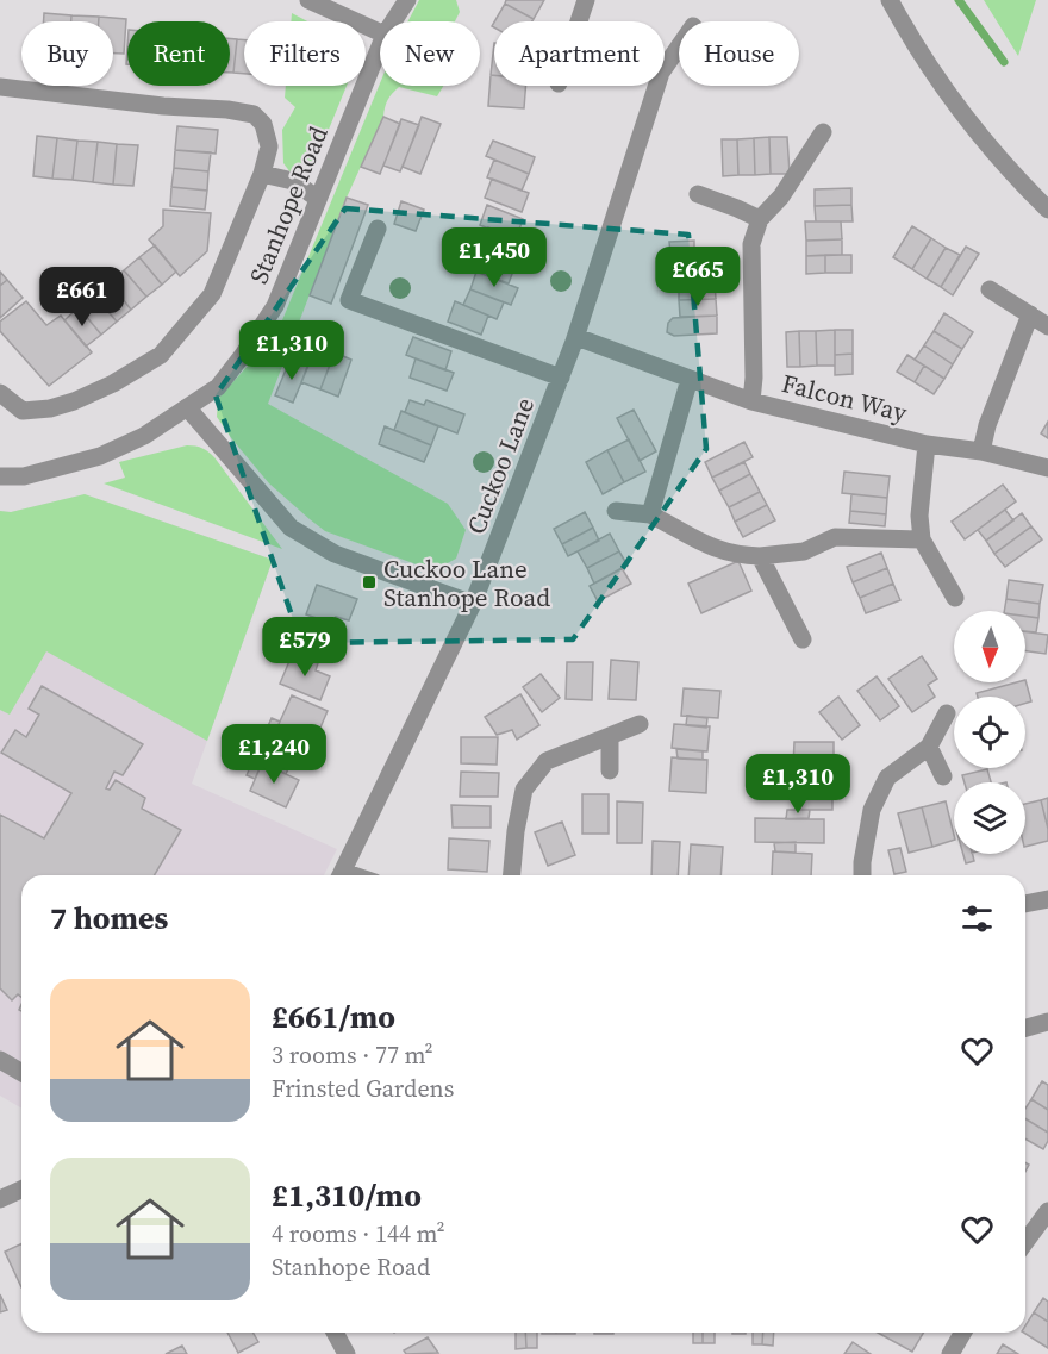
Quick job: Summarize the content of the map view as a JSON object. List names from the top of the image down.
{
  "streets": {
    "street": ["Stanhope Road", "Falcon Way", "Cuckoo Lane"]
  },
  "crossings": [
    ["Falcon Way", "Cuckoo Lane"]
  ],
  "places": {
    "transit": ["Cuckoo Lane Stanhope Road"]
  },
  "north": "bottom",
  "page": {
    "chip": [
      "Buy",
      "Rent",
      "Filters",
      "New",
      "Apartment",
      "House"
    ],
    "price": [
      "£1,450",
      "£665",
      "£661",
      "£1,310",
      "£579",
      "£1,240",
      "£1,310"
    ],
    "heading": "7 homes",
    "list": [
      {
        "name": "£661/mo",
        "note": "3 rooms · 77 m² · Frinsted Gardens"
      },
      {
        "name": "£1,310/mo",
        "note": "4 rooms · 144 m² · Stanhope Road"
      }
    ]
  }
}
